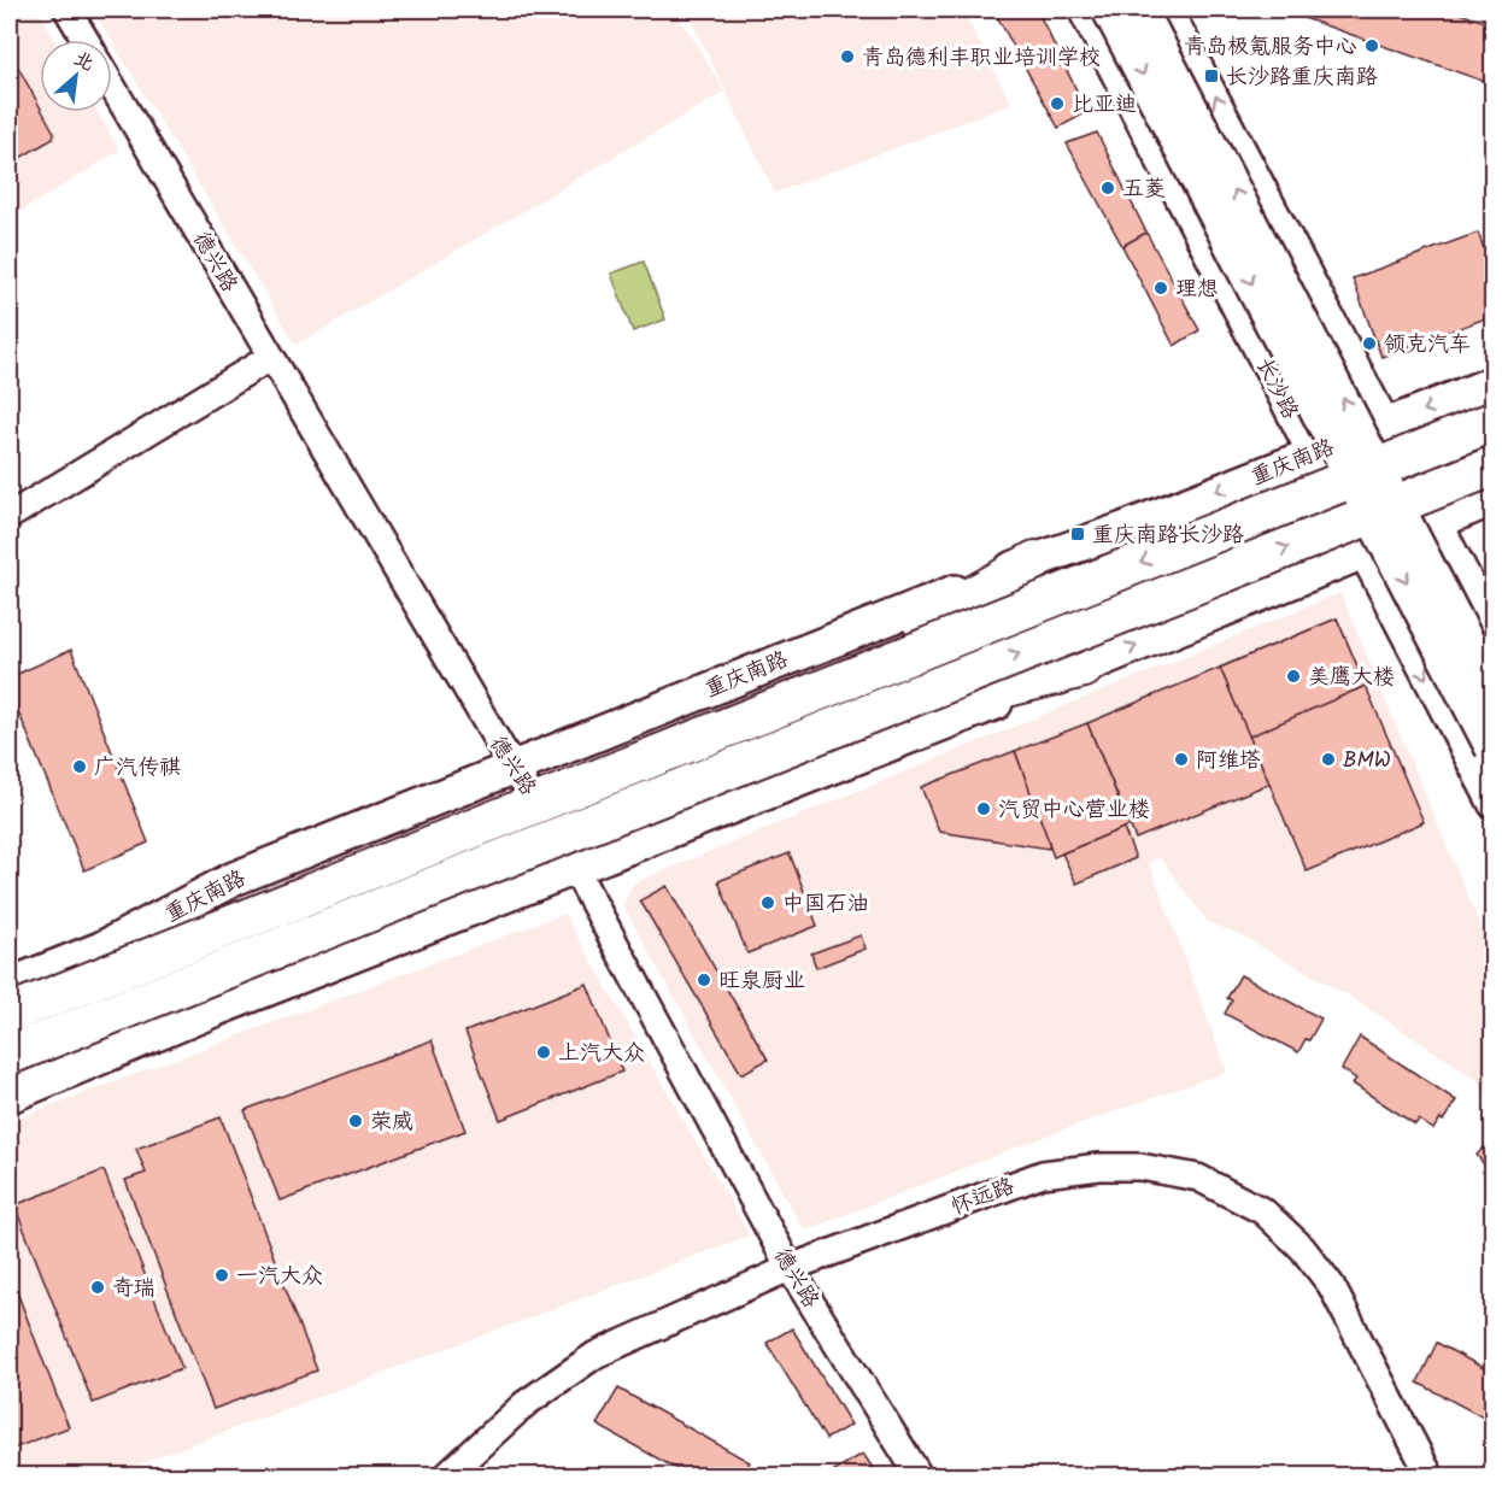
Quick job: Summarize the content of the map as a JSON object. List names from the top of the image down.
{
  "streets": {
    "main road": ["长沙路", "重庆南路"],
    "street": ["德兴路", "怀远路"]
  },
  "crossings": [
    ["德兴路", "重庆南路"],
    ["德兴路", "怀远路"],
    ["长沙路", "重庆南路"]
  ],
  "places": {
    "other": [
      "青岛极氪服务中心",
      "青岛德利丰职业培训学校",
      "比亚迪",
      "五菱",
      "理想",
      "领克汽车",
      "美鹰大楼",
      "阿维塔",
      "BMW",
      "广汽传祺",
      "汽贸中心营业楼",
      "中国石油",
      "旺泉厨业",
      "上汽大众",
      "荣威",
      "一汽大众",
      "奇瑞"
    ],
    "transit": ["长沙路重庆南路", "重庆南路长沙路"]
  },
  "north": "top right"
}
